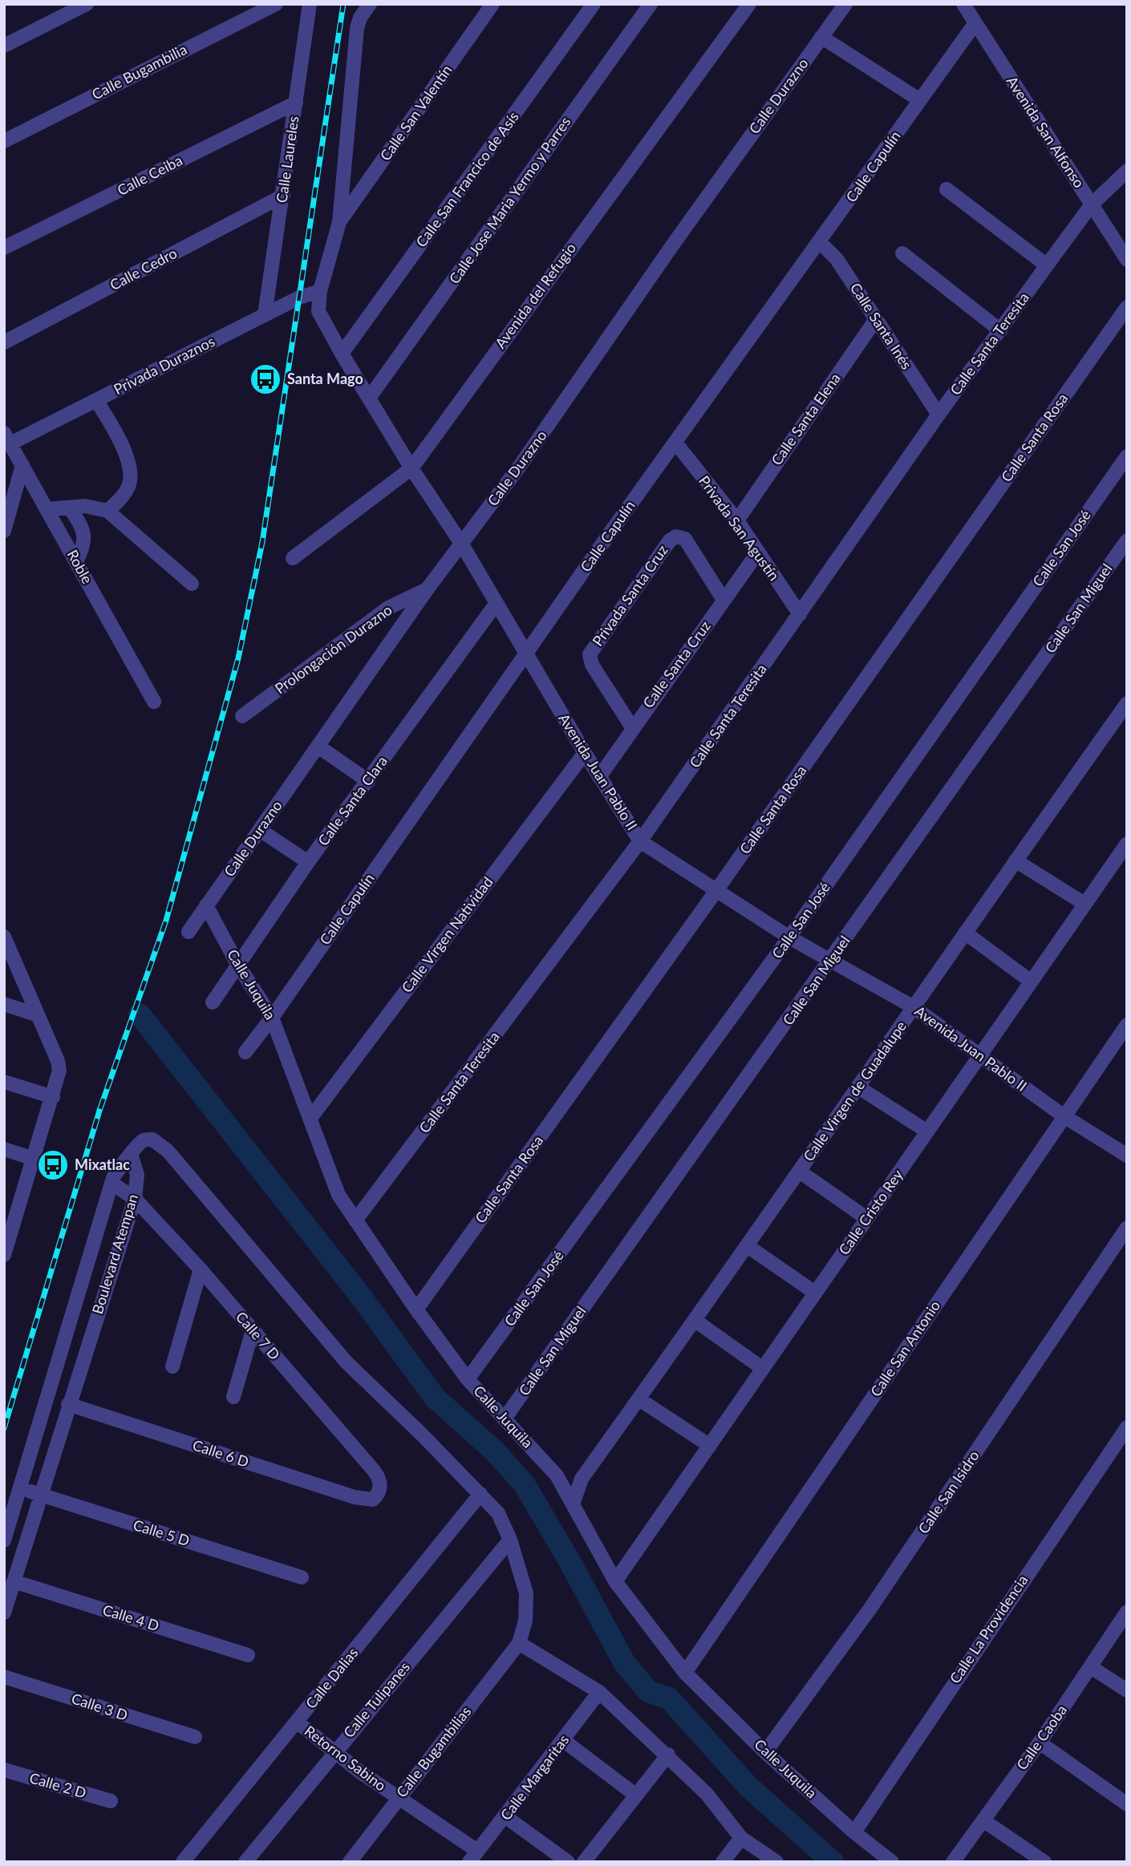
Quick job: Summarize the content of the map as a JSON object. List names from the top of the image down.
{
  "streets": {
    "street": [
      "Calle Bugambilia",
      "Calle Durazno",
      "Calle San Valentín",
      "Avenida San Alfonso",
      "Calle Laureles",
      "Calle Capulín",
      "Calle Ceiba",
      "Calle San Francico de Asís",
      "Calle Jose Maria Yermo y Parres",
      "Calle Cedro",
      "Avenida del Refugio",
      "Calle Santa Inés",
      "Calle Santa Teresita",
      "Privada Duraznos",
      "Calle Santa Elena",
      "Calle Santa Rosa",
      "Privada San Agustín",
      "Calle San José",
      "Roble",
      "Privada Santa Cruz",
      "Calle San Miguel",
      "Prolongación Durazno",
      "Calle Santa Cruz",
      "Avenida Juan Pablo II",
      "Calle Santa Clara",
      "Calle Virgen Natividad",
      "Calle Juquila",
      "Calle Virgen de Guadalupe",
      "Calle Cristo Rey",
      "Boulevard Atempan",
      "Calle 7 D",
      "Calle San Antonio",
      "Calle 6 D",
      "Calle San Isidro",
      "Calle 5 D",
      "Calle 4 D",
      "Calle La Providencia",
      "Calle Dalias",
      "Calle Tulipanes",
      "Calle 3 D",
      "Calle Caoba",
      "Calle Bugambilias",
      "Retorno Sabino",
      "Calle Margaritas",
      "Calle 2 D"
    ]
  },
  "crossings": [
    ["Calle Durazno", "Prolongación Durazno"],
    ["Calle Durazno", "Avenida Juan Pablo II"],
    ["Calle Durazno", "Calle Juquila"],
    ["Avenida San Alfonso", "Calle Capulín"],
    ["Avenida San Alfonso", "Calle Santa Teresita"],
    ["Calle Laureles", "Calle Ceiba"],
    ["Calle Laureles", "Calle Cedro"],
    ["Calle Laureles", "Privada Duraznos"],
    ["Calle Capulín", "Calle Santa Inés"],
    ["Calle Capulín", "Privada San Agustín"],
    ["Calle Capulín", "Avenida Juan Pablo II"],
    ["Calle Capulín", "Calle Juquila"],
    ["Calle San Francico de Asís", "Avenida Juan Pablo II"],
    ["Calle Jose Maria Yermo y Parres", "Avenida Juan Pablo II"],
    ["Avenida del Refugio", "Avenida Juan Pablo II"],
    ["Calle Santa Inés", "Calle Santa Teresita"],
    ["Calle Santa Inés", "Calle Santa Elena"],
    ["Calle Santa Teresita", "Privada San Agustín"],
    ["Calle Santa Teresita", "Avenida Juan Pablo II"],
    ["Calle Santa Teresita", "Calle Juquila"],
    ["Privada Duraznos", "Roble"],
    ["Privada Duraznos", "Avenida Juan Pablo II"],
    ["Calle Santa Elena", "Privada San Agustín"],
    ["Calle Santa Rosa", "Avenida Juan Pablo II"],
    ["Calle Santa Rosa", "Calle Juquila"],
    ["Privada San Agustín", "Calle Santa Cruz"],
    ["Calle San José", "Avenida Juan Pablo II"],
    ["Calle San José", "Calle Juquila"],
    ["Privada Santa Cruz", "Calle Santa Cruz"],
    ["Calle San Miguel", "Avenida Juan Pablo II"],
    ["Calle San Miguel", "Calle Juquila"],
    ["Calle Santa Cruz", "Avenida Juan Pablo II"],
    ["Avenida Juan Pablo II", "Calle Santa Clara"],
    ["Avenida Juan Pablo II", "Calle Virgen Natividad"],
    ["Avenida Juan Pablo II", "Calle Virgen de Guadalupe"],
    ["Avenida Juan Pablo II", "Calle Cristo Rey"],
    ["Avenida Juan Pablo II", "Calle San Antonio"],
    ["Calle Santa Clara", "Calle Juquila"],
    ["Calle Virgen Natividad", "Calle Juquila"],
    ["Calle Juquila", "Calle Virgen de Guadalupe"],
    ["Calle Juquila", "Calle Cristo Rey"],
    ["Calle Juquila", "Calle San Antonio"],
    ["Calle Juquila", "Calle San Isidro"],
    ["Calle Juquila", "Calle La Providencia"],
    ["Boulevard Atempan", "Calle 7 D"],
    ["Boulevard Atempan", "Calle 6 D"],
    ["Boulevard Atempan", "Calle 5 D"],
    ["Boulevard Atempan", "Calle 4 D"],
    ["Calle 7 D", "Calle 6 D"],
    ["Calle Dalias", "Retorno Sabino"],
    ["Calle Tulipanes", "Retorno Sabino"],
    ["Calle Bugambilias", "Retorno Sabino"],
    ["Retorno Sabino", "Calle Margaritas"]
  ],
  "places": {
    "bus stop": ["Santa Mago", "Mixatlac"]
  }
}
